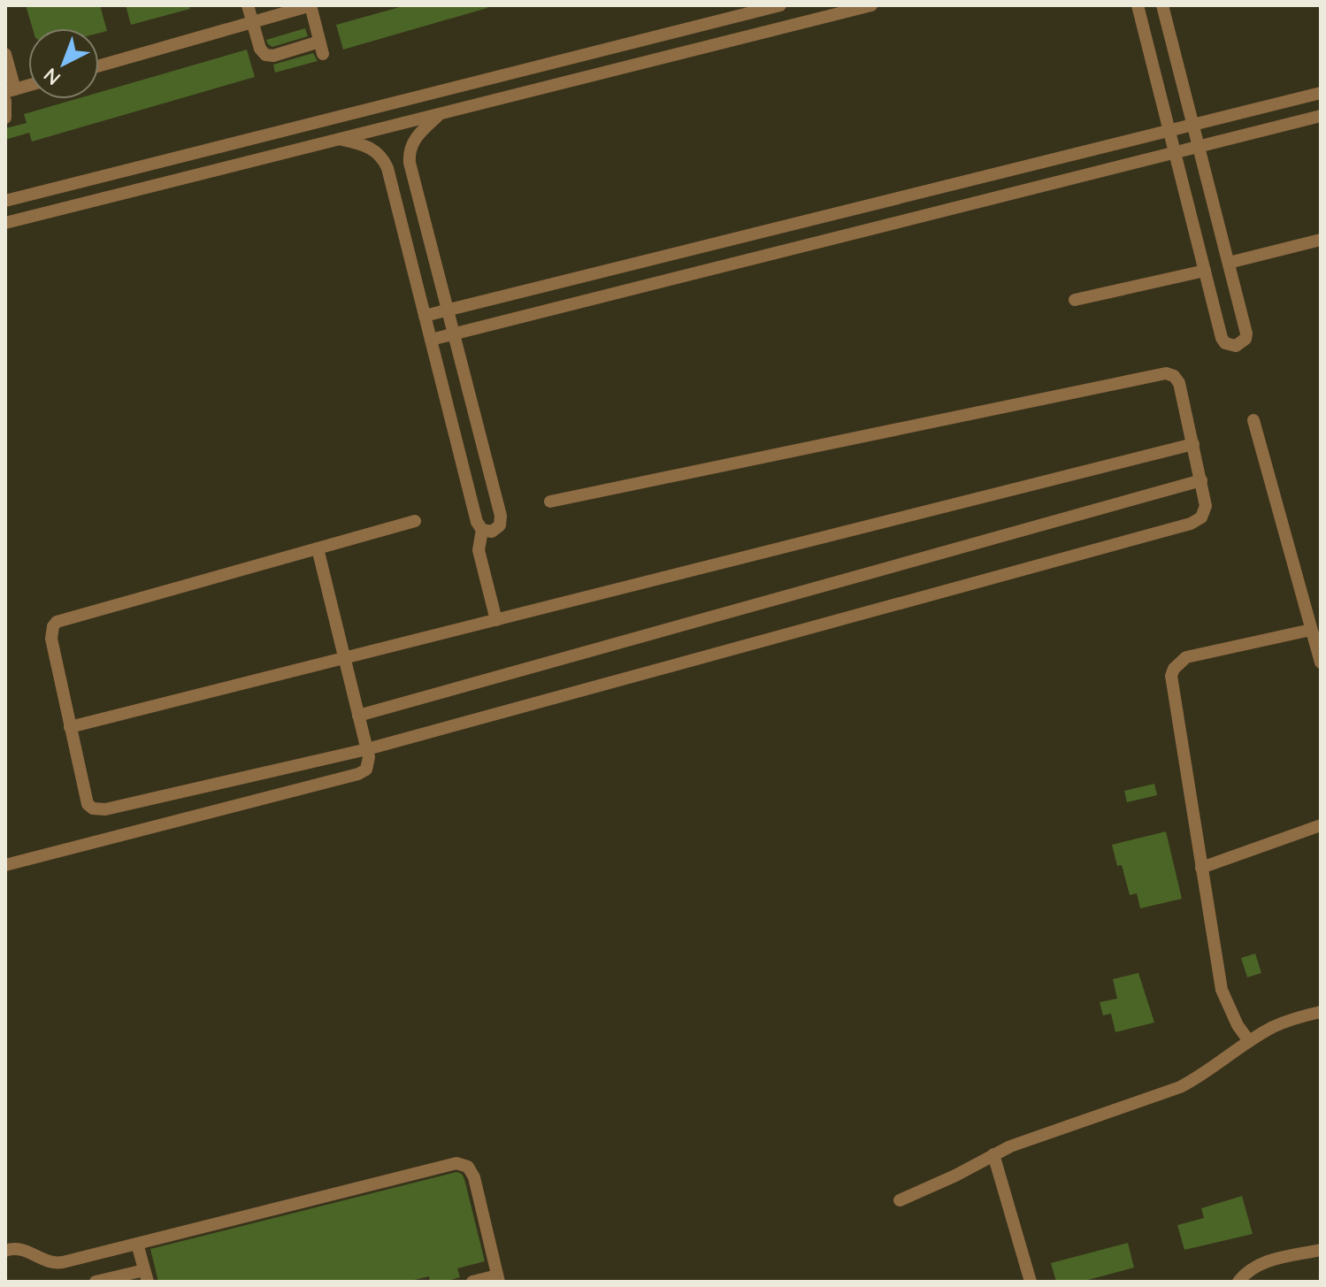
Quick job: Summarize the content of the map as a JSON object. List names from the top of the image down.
{
  "north": "bottom left"
}
